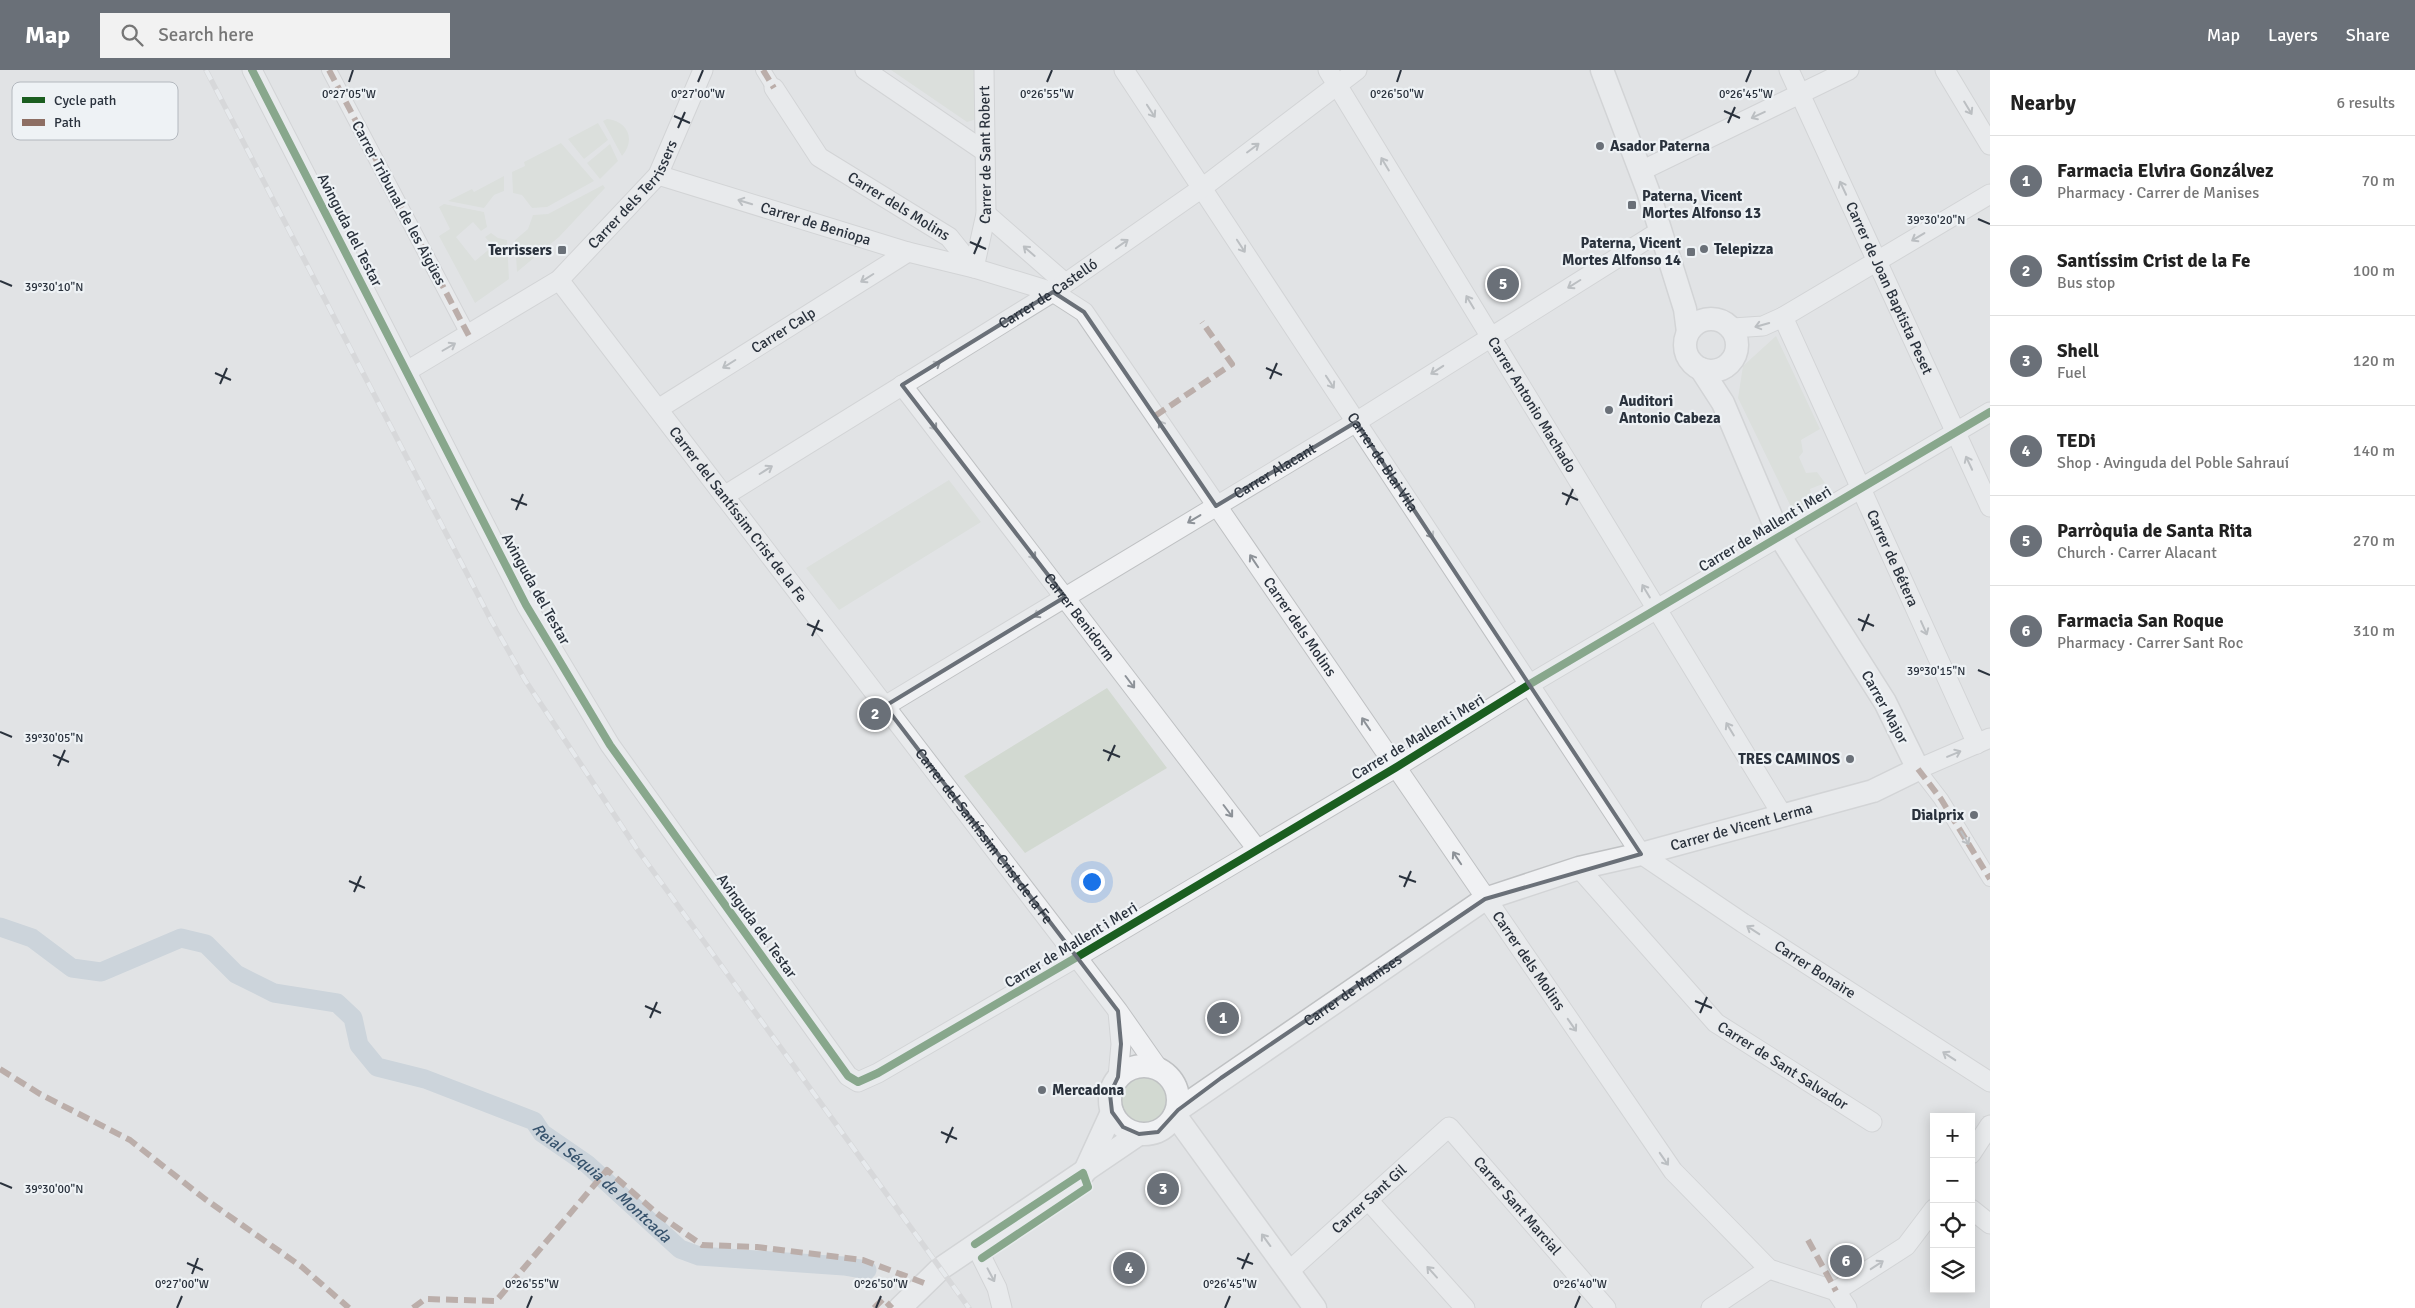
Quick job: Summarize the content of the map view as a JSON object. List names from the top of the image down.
{
  "streets": {
    "street": [
      "Carrer de Sant Robert",
      "Carrer dels Terrissers",
      "Carrer Tribunal de les Aigües",
      "Carrer dels Molins",
      "Carrer de Beniopa",
      "Avinguda del Testar",
      "Carrer de Joan Baptista Peset",
      "Carrer de Castelló",
      "Carrer Calp",
      "Carrer Antonio Machado",
      "Carrer de Blai Vila",
      "Carrer Alacant",
      "Carrer del Santíssim Crist de la Fe",
      "Carrer de Mallent i Meri",
      "Carrer de Bétera",
      "Carrer Benidorm",
      "Carrer Major",
      "Carrer de Vicent Lerma",
      "Carrer Bonaire",
      "Carrer de Manises",
      "Carrer de Sant Salvador",
      "Carrer Sant Gil",
      "Carrer Sant Marcial"
    ]
  },
  "crossings": [
    ["Carrer de Sant Robert", "Carrer dels Molins"],
    ["Carrer de Sant Robert", "Carrer de Beniopa"],
    ["Carrer dels Terrissers", "Carrer Tribunal de les Aigües"],
    ["Carrer dels Terrissers", "Carrer de Beniopa"],
    ["Carrer dels Terrissers", "Avinguda del Testar"],
    ["Carrer dels Terrissers", "Carrer del Santíssim Crist de la Fe"],
    ["Carrer dels Molins", "Carrer de Beniopa"],
    ["Carrer dels Molins", "Carrer de Castelló"],
    ["Carrer dels Molins", "Carrer Alacant"],
    ["Carrer dels Molins", "Carrer de Mallent i Meri"],
    ["Carrer dels Molins", "Carrer de Vicent Lerma"],
    ["Carrer dels Molins", "Carrer de Manises"],
    ["Carrer de Beniopa", "Carrer Calp"],
    ["Avinguda del Testar", "Carrer de Mallent i Meri"],
    ["Carrer de Joan Baptista Peset", "Carrer de Mallent i Meri"],
    ["Carrer de Castelló", "Carrer Antonio Machado"],
    ["Carrer de Castelló", "Carrer de Blai Vila"],
    ["Carrer de Castelló", "Carrer del Santíssim Crist de la Fe"],
    ["Carrer de Castelló", "Carrer Benidorm"],
    ["Carrer Calp", "Carrer del Santíssim Crist de la Fe"],
    ["Carrer Antonio Machado", "Carrer Alacant"],
    ["Carrer Antonio Machado", "Carrer de Mallent i Meri"],
    ["Carrer Antonio Machado", "Carrer de Vicent Lerma"],
    ["Carrer de Blai Vila", "Carrer Alacant"],
    ["Carrer de Blai Vila", "Carrer de Mallent i Meri"],
    ["Carrer de Blai Vila", "Carrer de Vicent Lerma"],
    ["Carrer de Blai Vila", "Carrer Bonaire"],
    ["Carrer Alacant", "Carrer del Santíssim Crist de la Fe"],
    ["Carrer Alacant", "Carrer Benidorm"],
    ["Carrer del Santíssim Crist de la Fe", "Carrer de Mallent i Meri"],
    ["Carrer del Santíssim Crist de la Fe", "Carrer de Manises"],
    ["Carrer de Mallent i Meri", "Carrer de Bétera"],
    ["Carrer de Mallent i Meri", "Carrer Benidorm"],
    ["Carrer de Mallent i Meri", "Carrer Major"],
    ["Carrer de Bétera", "Carrer de Vicent Lerma"],
    ["Carrer Major", "Carrer de Vicent Lerma"],
    ["Carrer de Vicent Lerma", "Carrer Bonaire"],
    ["Carrer de Vicent Lerma", "Carrer de Manises"],
    ["Carrer de Vicent Lerma", "Carrer de Sant Salvador"],
    ["Carrer Sant Gil", "Carrer Sant Marcial"]
  ],
  "one_way": [
    "Carrer de Castelló",
    "Carrer Calp",
    "Carrer Antonio Machado",
    "Carrer de Blai Vila",
    "Carrer Alacant",
    "Carrer de Bétera",
    "Carrer Benidorm",
    "Carrer Bonaire"
  ],
  "water": ["Reial Séquia de Montcada"],
  "places": {
    "other": [
      "Asador Paterna",
      "Telepizza",
      "Auditori Antonio Cabeza",
      "TRES CAMINOS",
      "Dialprix",
      "Mercadona"
    ],
    "transit": ["Paterna, Vicent Mortes Alfonso 13", "Terrissers", "Paterna, Vicent Mortes Alfonso 14"]
  },
  "legend": ["Cycle path", "Path"],
  "page": {
    "header": "Map",
    "search": "Search here",
    "nav": ["Map", "Layers", "Share"],
    "heading": ["Nearby", "6 results"],
    "list": [
      {
        "mark": "1",
        "name": "Farmacia Elvira Gonzálvez",
        "note": "Pharmacy · Carrer de Manises",
        "value": "70 m"
      },
      {
        "mark": "2",
        "name": "Santíssim Crist de la Fe",
        "note": "Bus stop",
        "value": "100 m"
      },
      {
        "mark": "3",
        "name": "Shell",
        "note": "Fuel",
        "value": "120 m"
      },
      {
        "mark": "4",
        "name": "TEDi",
        "note": "Shop · Avinguda del Poble Sahrauí",
        "value": "140 m"
      },
      {
        "mark": "5",
        "name": "Parròquia de Santa Rita",
        "note": "Church · Carrer Alacant",
        "value": "270 m"
      },
      {
        "mark": "6",
        "name": "Farmacia San Roque",
        "note": "Pharmacy · Carrer Sant Roc",
        "value": "310 m"
      }
    ],
    "pins": [
      "5",
      "2",
      "1",
      "3",
      "6",
      "4"
    ],
    "map_buttons": ["+", "−"]
  },
  "coordinates": [
    "0°27'05\"W",
    "0°27'00\"W",
    "0°26'55\"W",
    "0°26'50\"W",
    "0°26'45\"W",
    "39°30'20\"N",
    "39°30'10\"N",
    "39°30'15\"N",
    "39°30'05\"N",
    "39°30'00\"N",
    "0°26'40\"W"
  ]
}
